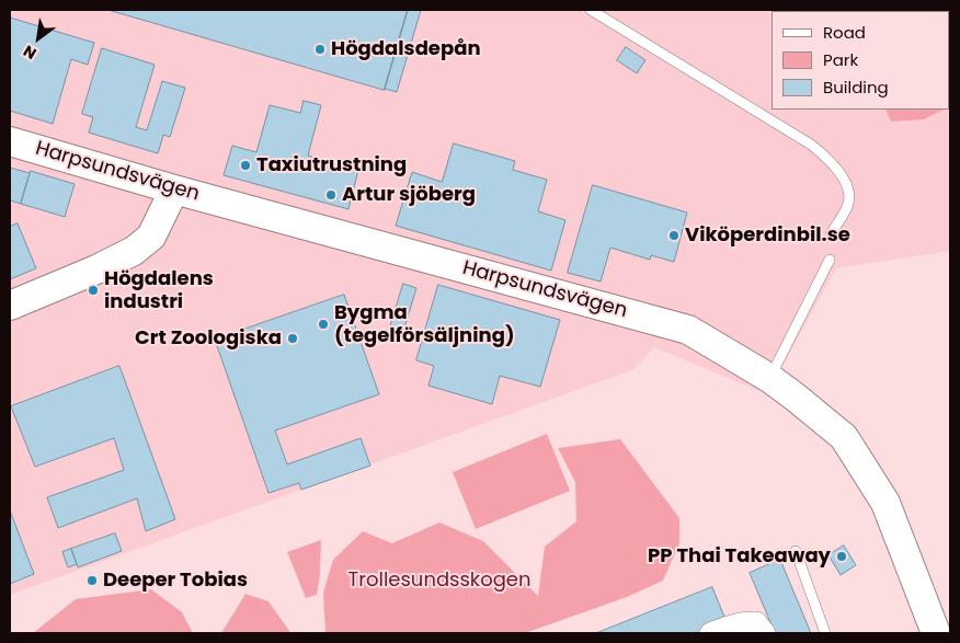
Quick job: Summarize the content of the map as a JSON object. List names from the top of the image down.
{
  "streets": {
    "street": ["Harpsundsvägen"]
  },
  "parks": ["Trollesundsskogen"],
  "places": [
    "Högdalsdepån",
    "Taxiutrustning",
    "Artur sjöberg",
    "Viköperdinbil.se",
    "Högdalens industri",
    "Bygma (tegelförsäljning)",
    "Crt Zoologiska",
    "PP Thai Takeaway",
    "Deeper Tobias"
  ],
  "legend": ["Road", "Park", "Building"],
  "north": "bottom left"
}
